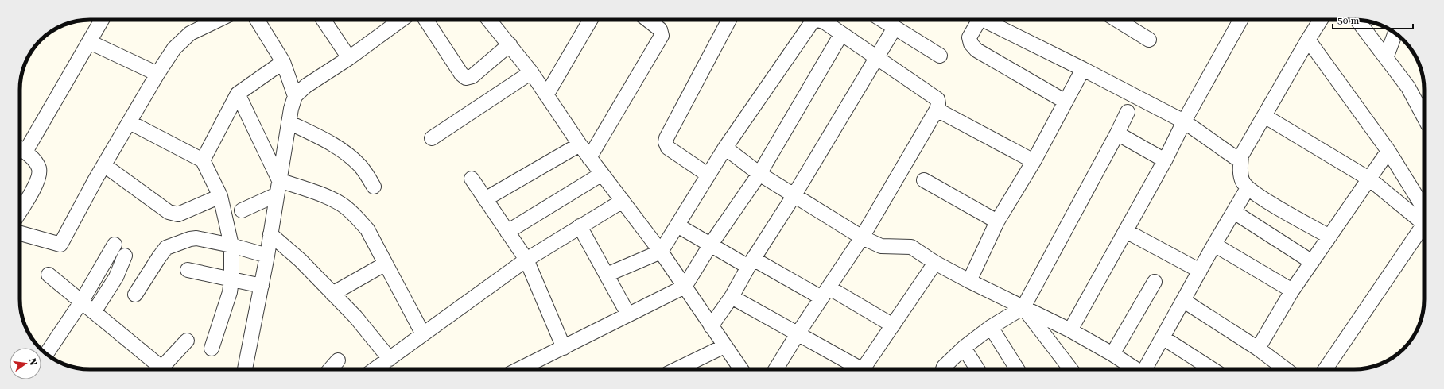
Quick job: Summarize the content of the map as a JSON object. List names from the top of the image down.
{
  "scale_bar": "50 m",
  "north": "right"
}
